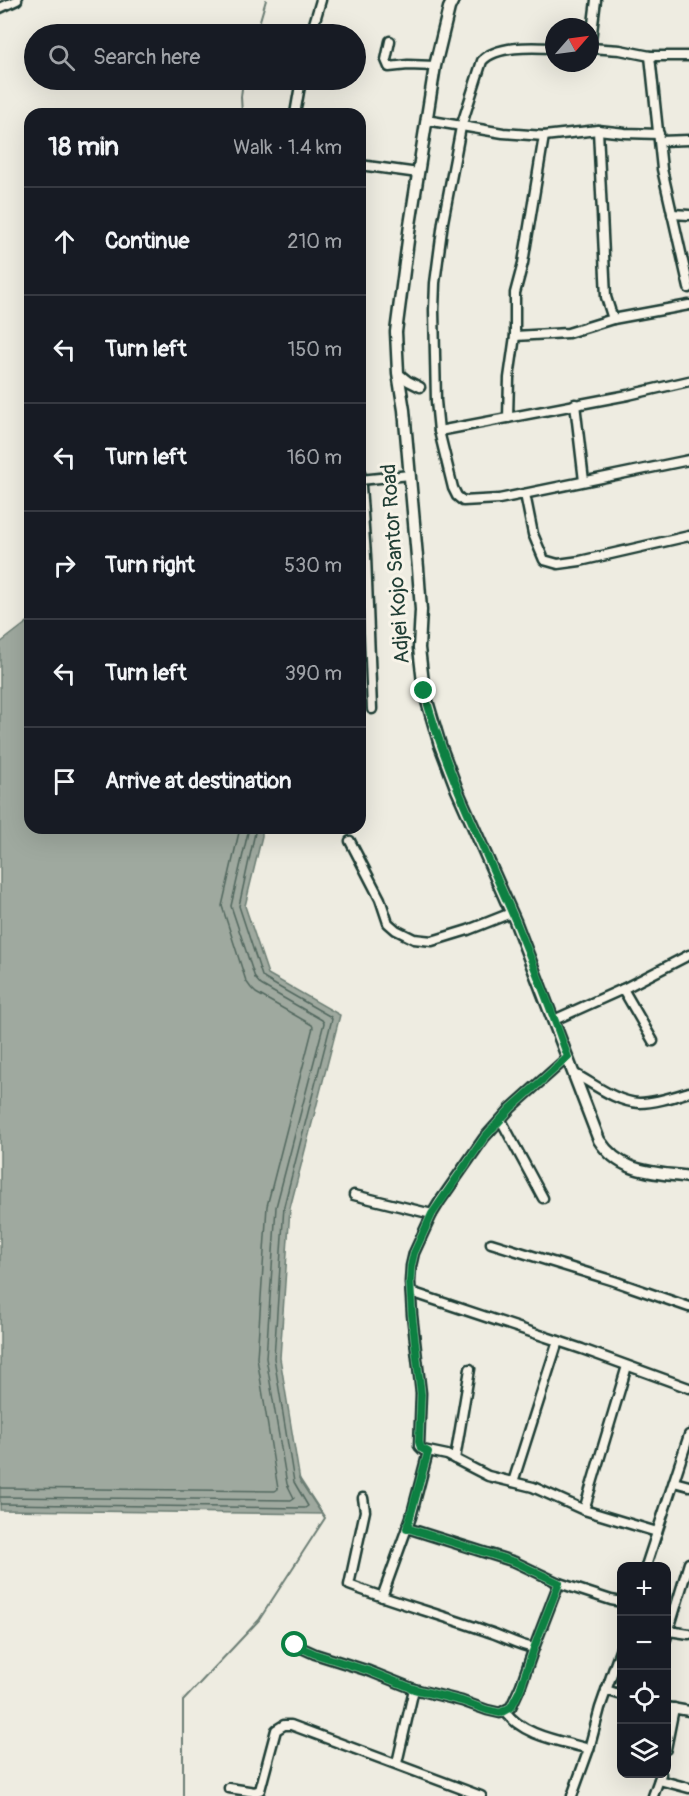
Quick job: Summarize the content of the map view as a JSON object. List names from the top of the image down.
{
  "streets": {
    "street": ["Adjei Kojo Santor Road"]
  },
  "north": "top right",
  "page": {
    "search": "Search here",
    "heading": ["18 min", "Walk · 1.4 km"],
    "list": [
      ["Continue", "210 m"],
      ["Turn left", "150 m"],
      ["Turn left", "160 m"],
      ["Turn right", "530 m"],
      ["Turn left", "390 m"],
      "Arrive at destination"
    ],
    "map_buttons": ["+", "−"]
  }
}
